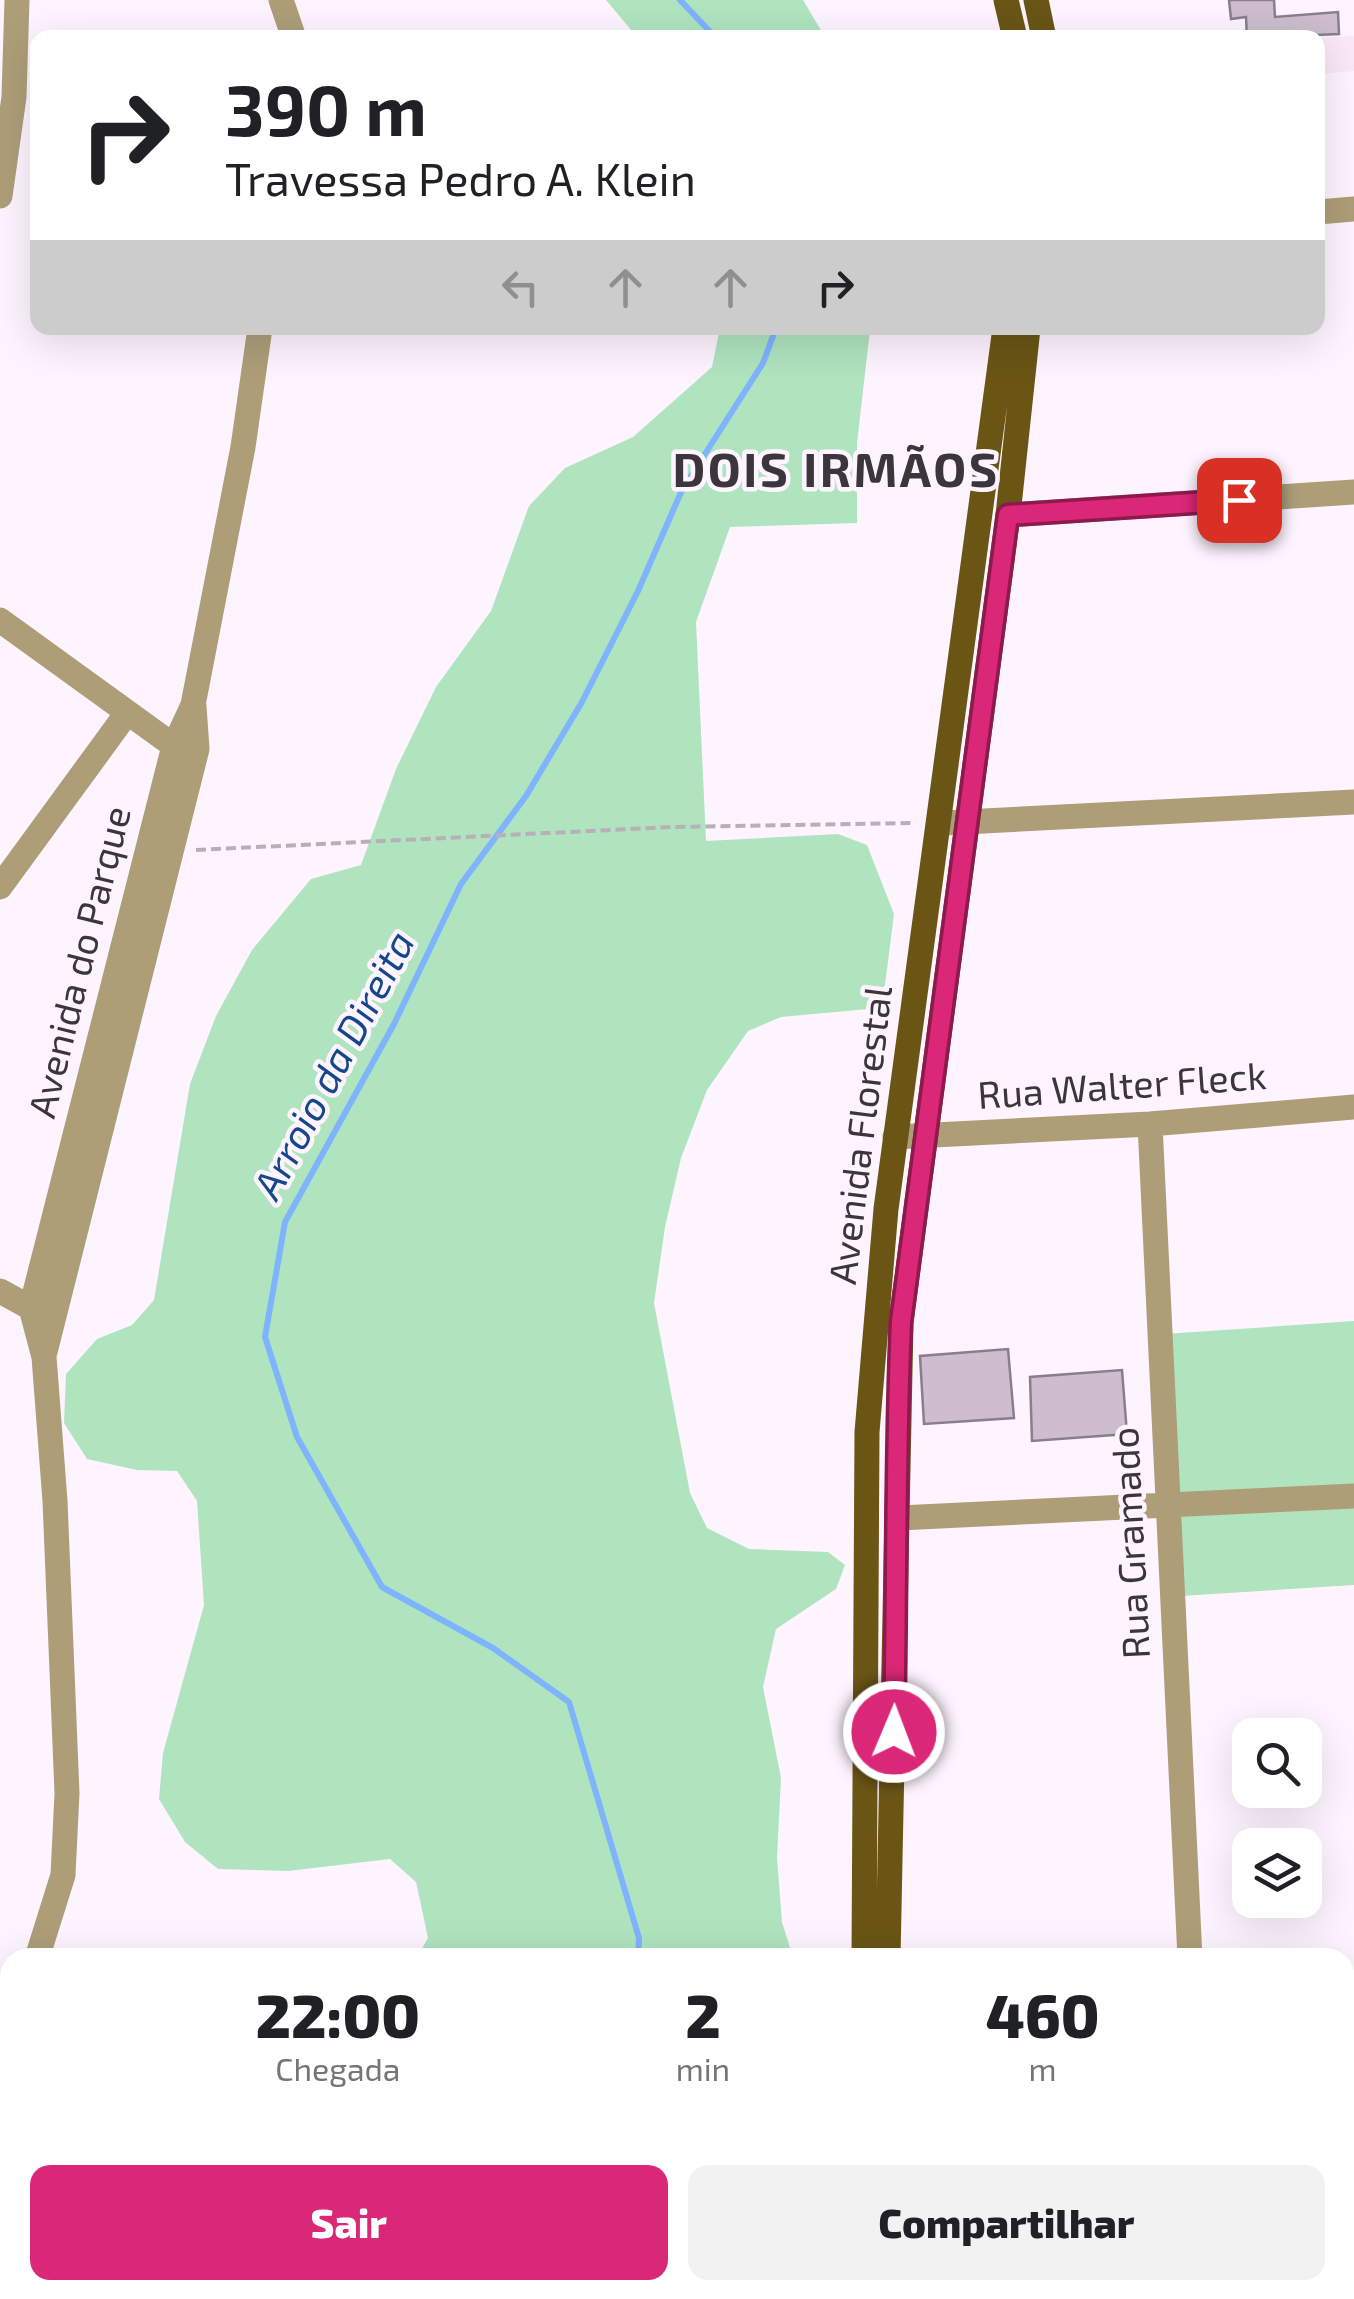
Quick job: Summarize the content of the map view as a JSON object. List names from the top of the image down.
{
  "streets": {
    "main road": ["Avenida Florestal"],
    "street": ["Avenida do Parque", "Rua Walter Fleck", "Rua Gramado"]
  },
  "crossings": [
    ["Rua Walter Fleck", "Avenida Florestal"],
    ["Rua Walter Fleck", "Rua Gramado"]
  ],
  "districts": ["DOIS IRMÃOS"],
  "water": ["Arroio da Direita"],
  "page": {
    "turn": ["390 m", "Travessa Pedro A. Klein"],
    "eta": [
      "22:00",
      "Chegada",
      "2",
      "min",
      "460",
      "m"
    ],
    "buttons": ["Sair", "Compartilhar"]
  }
}
